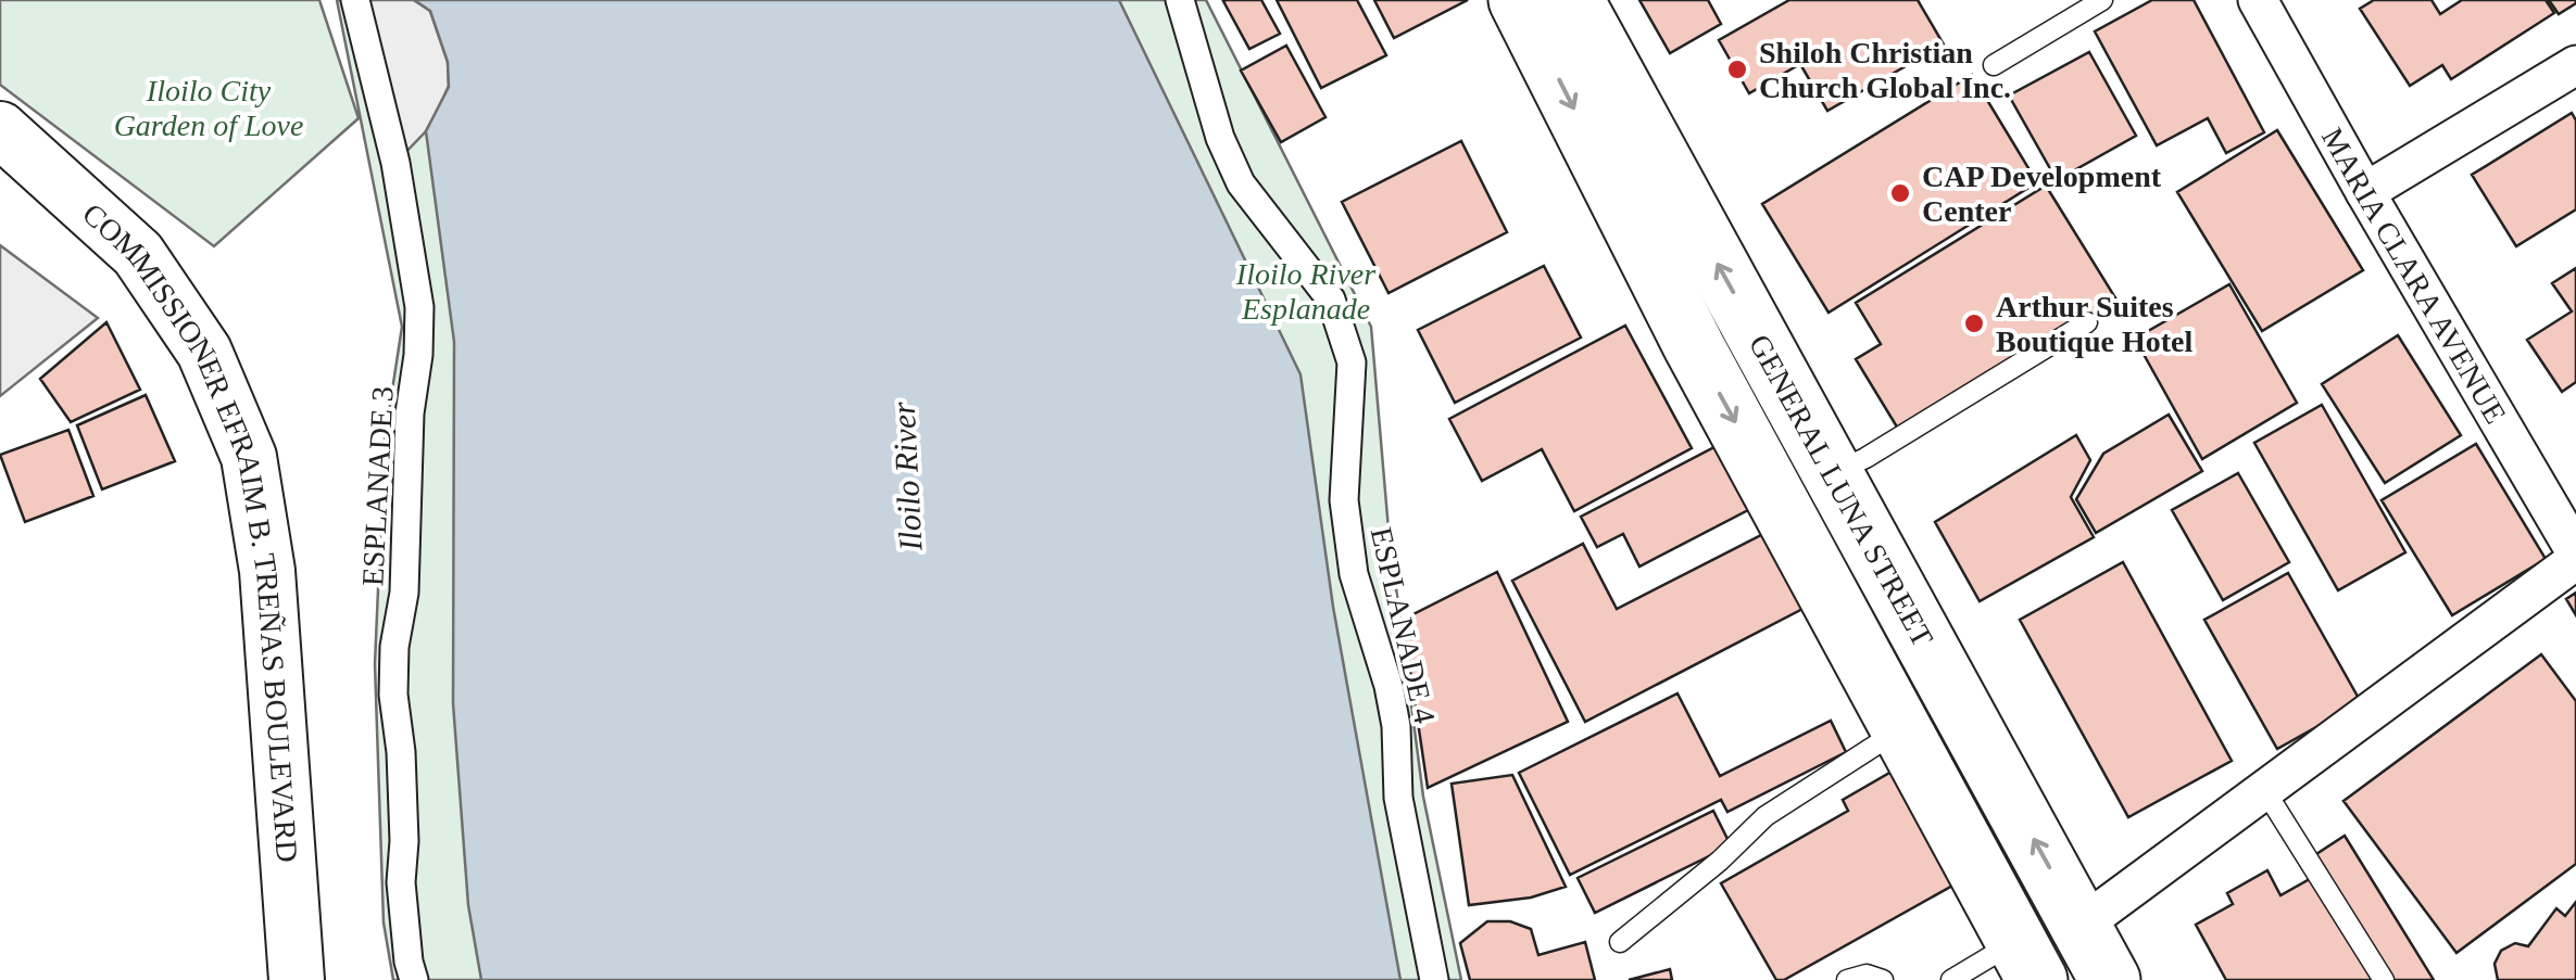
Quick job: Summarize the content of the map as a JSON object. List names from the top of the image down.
{
  "streets": {
    "highway": ["GENERAL LUNA STREET"],
    "main road": ["COMMISSIONER EFRAIM B. TREÑAS BOULEVARD"],
    "street": ["MARIA CLARA AVENUE", "ESPLANADE 3", "ESPLANADE 4"]
  },
  "water": ["Iloilo River"],
  "parks": ["Iloilo City Garden of Love", "Iloilo River Esplanade"],
  "places": ["Shiloh Christian Church Global Inc.", "CAP Development Center", "Arthur Suites Boutique Hotel"]
}
